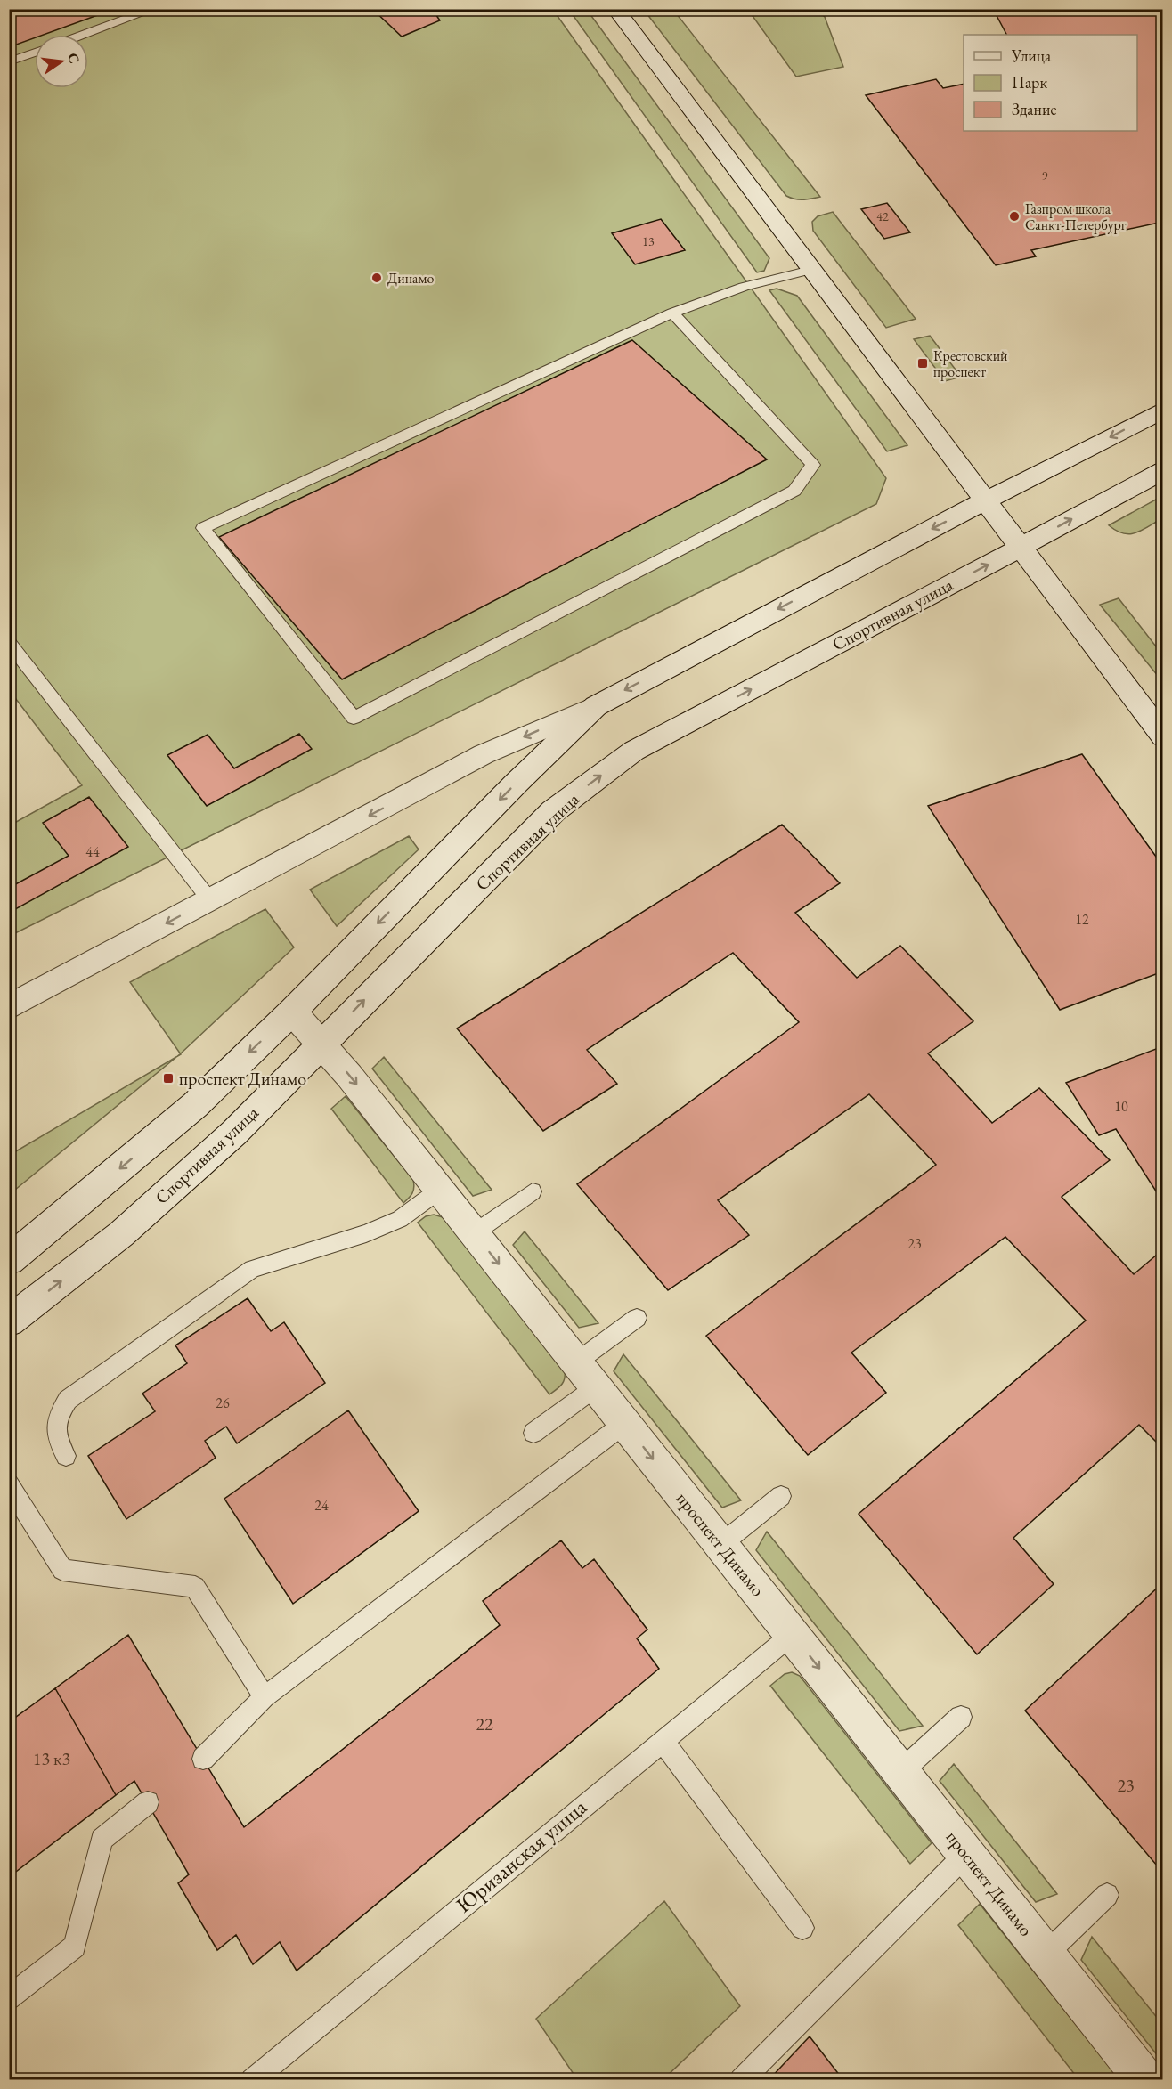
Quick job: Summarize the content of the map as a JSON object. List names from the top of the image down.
{
  "streets": {
    "street": ["Спортивная улица", "проспект Динамо"],
    "lane": ["Юризанская улица"]
  },
  "crossings": [
    ["Спортивная улица", "проспект Динамо"],
    ["проспект Динамо", "Юризанская улица"]
  ],
  "one_way": ["проспект Динамо"],
  "places": {
    "other": ["Газпром школа Санкт-Петербург", "Динамо"],
    "transit": ["Крестовский проспект", "проспект Динамо"]
  },
  "house_numbers": [
    "9",
    "42",
    "13",
    "44",
    "12",
    "10",
    "23",
    "26",
    "24",
    "22",
    "13 к3",
    "23"
  ],
  "legend": ["Улица", "Парк", "Здание"],
  "north": "right"
}
